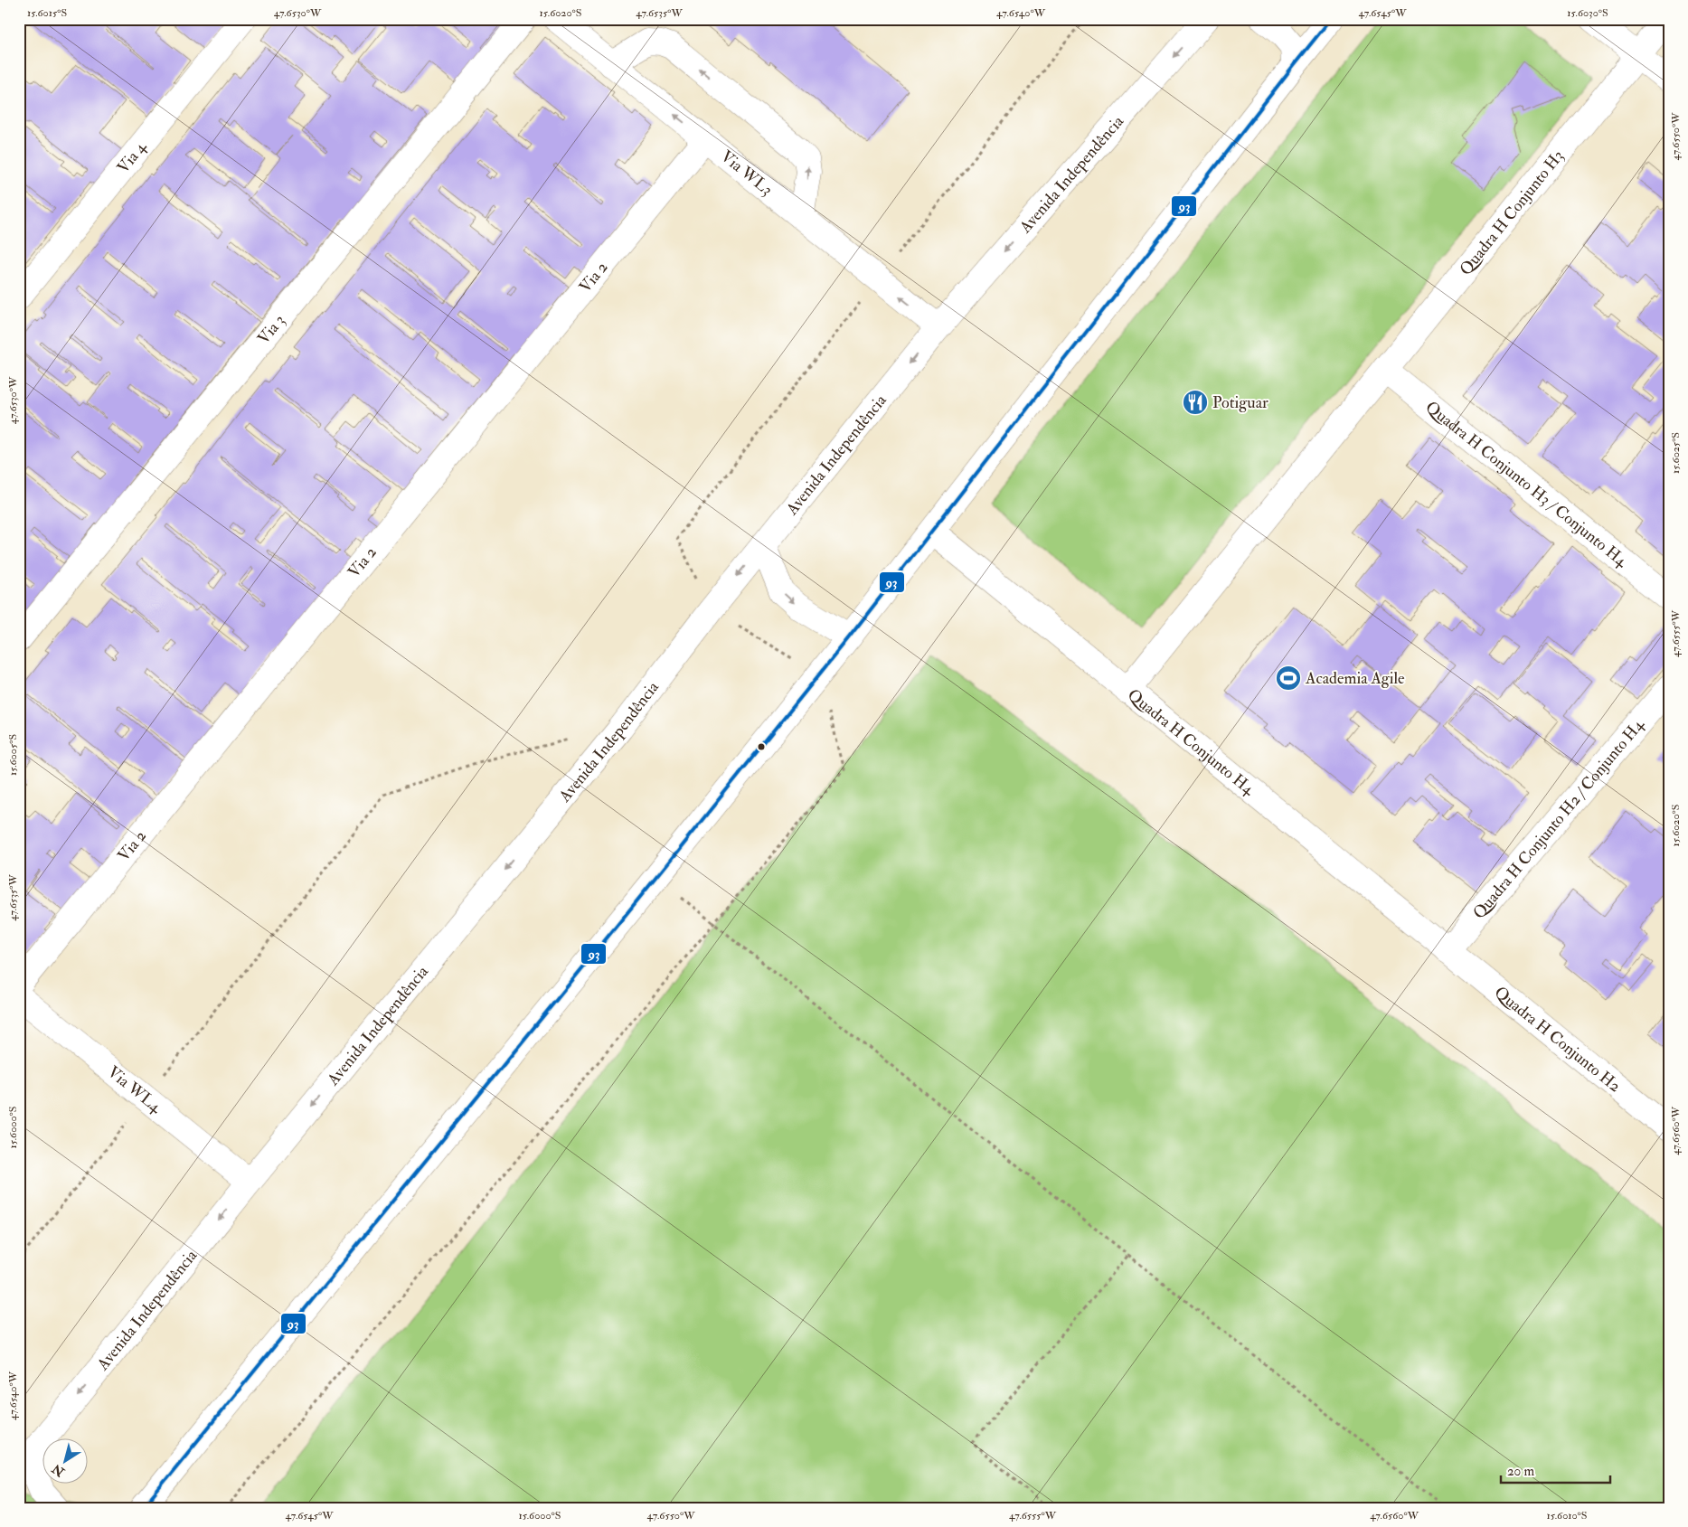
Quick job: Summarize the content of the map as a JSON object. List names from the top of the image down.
{
  "streets": {
    "street": [
      "Via 4",
      "Via WL3",
      "Avenida Independência",
      "Quadra H Conjunto H3",
      "Via 2",
      "Via 3",
      "Quadra H Conjunto H3 / Conjunto H4",
      "Quadra H Conjunto H4",
      "Quadra H Conjunto H2 / Conjunto H4",
      "Quadra H Conjunto H2",
      "Via WL4"
    ]
  },
  "crossings": [
    ["Via WL3", "Avenida Independência"],
    ["Via WL3", "Via 2"],
    ["Avenida Independência", "Via WL4"],
    ["Quadra H Conjunto H3", "Quadra H Conjunto H3 / Conjunto H4"],
    ["Quadra H Conjunto H3", "Quadra H Conjunto H4"],
    ["Quadra H Conjunto H3 / Conjunto H4", "Quadra H Conjunto H4"],
    ["Quadra H Conjunto H4", "Quadra H Conjunto H2 / Conjunto H4"],
    ["Quadra H Conjunto H4", "Quadra H Conjunto H2"],
    ["Quadra H Conjunto H2 / Conjunto H4", "Quadra H Conjunto H2"]
  ],
  "one_way": ["Via WL3"],
  "places": {
    "restaurant": ["Potiguar"],
    "sports": ["Academia Agile"]
  },
  "lines": ["transit line 93"],
  "scale_bar": "20 m",
  "north": "bottom left",
  "coordinates": [
    "15.6015°S",
    "47.6530°W",
    "15.6020°S",
    "47.6535°W",
    "47.6540°W",
    "47.6545°W",
    "15.6030°S",
    "47.6550°W",
    "15.6025°S",
    "47.6555°W",
    "15.6005°S",
    "15.6000°S",
    "47.6560°W",
    "15.6010°S"
  ]
}
